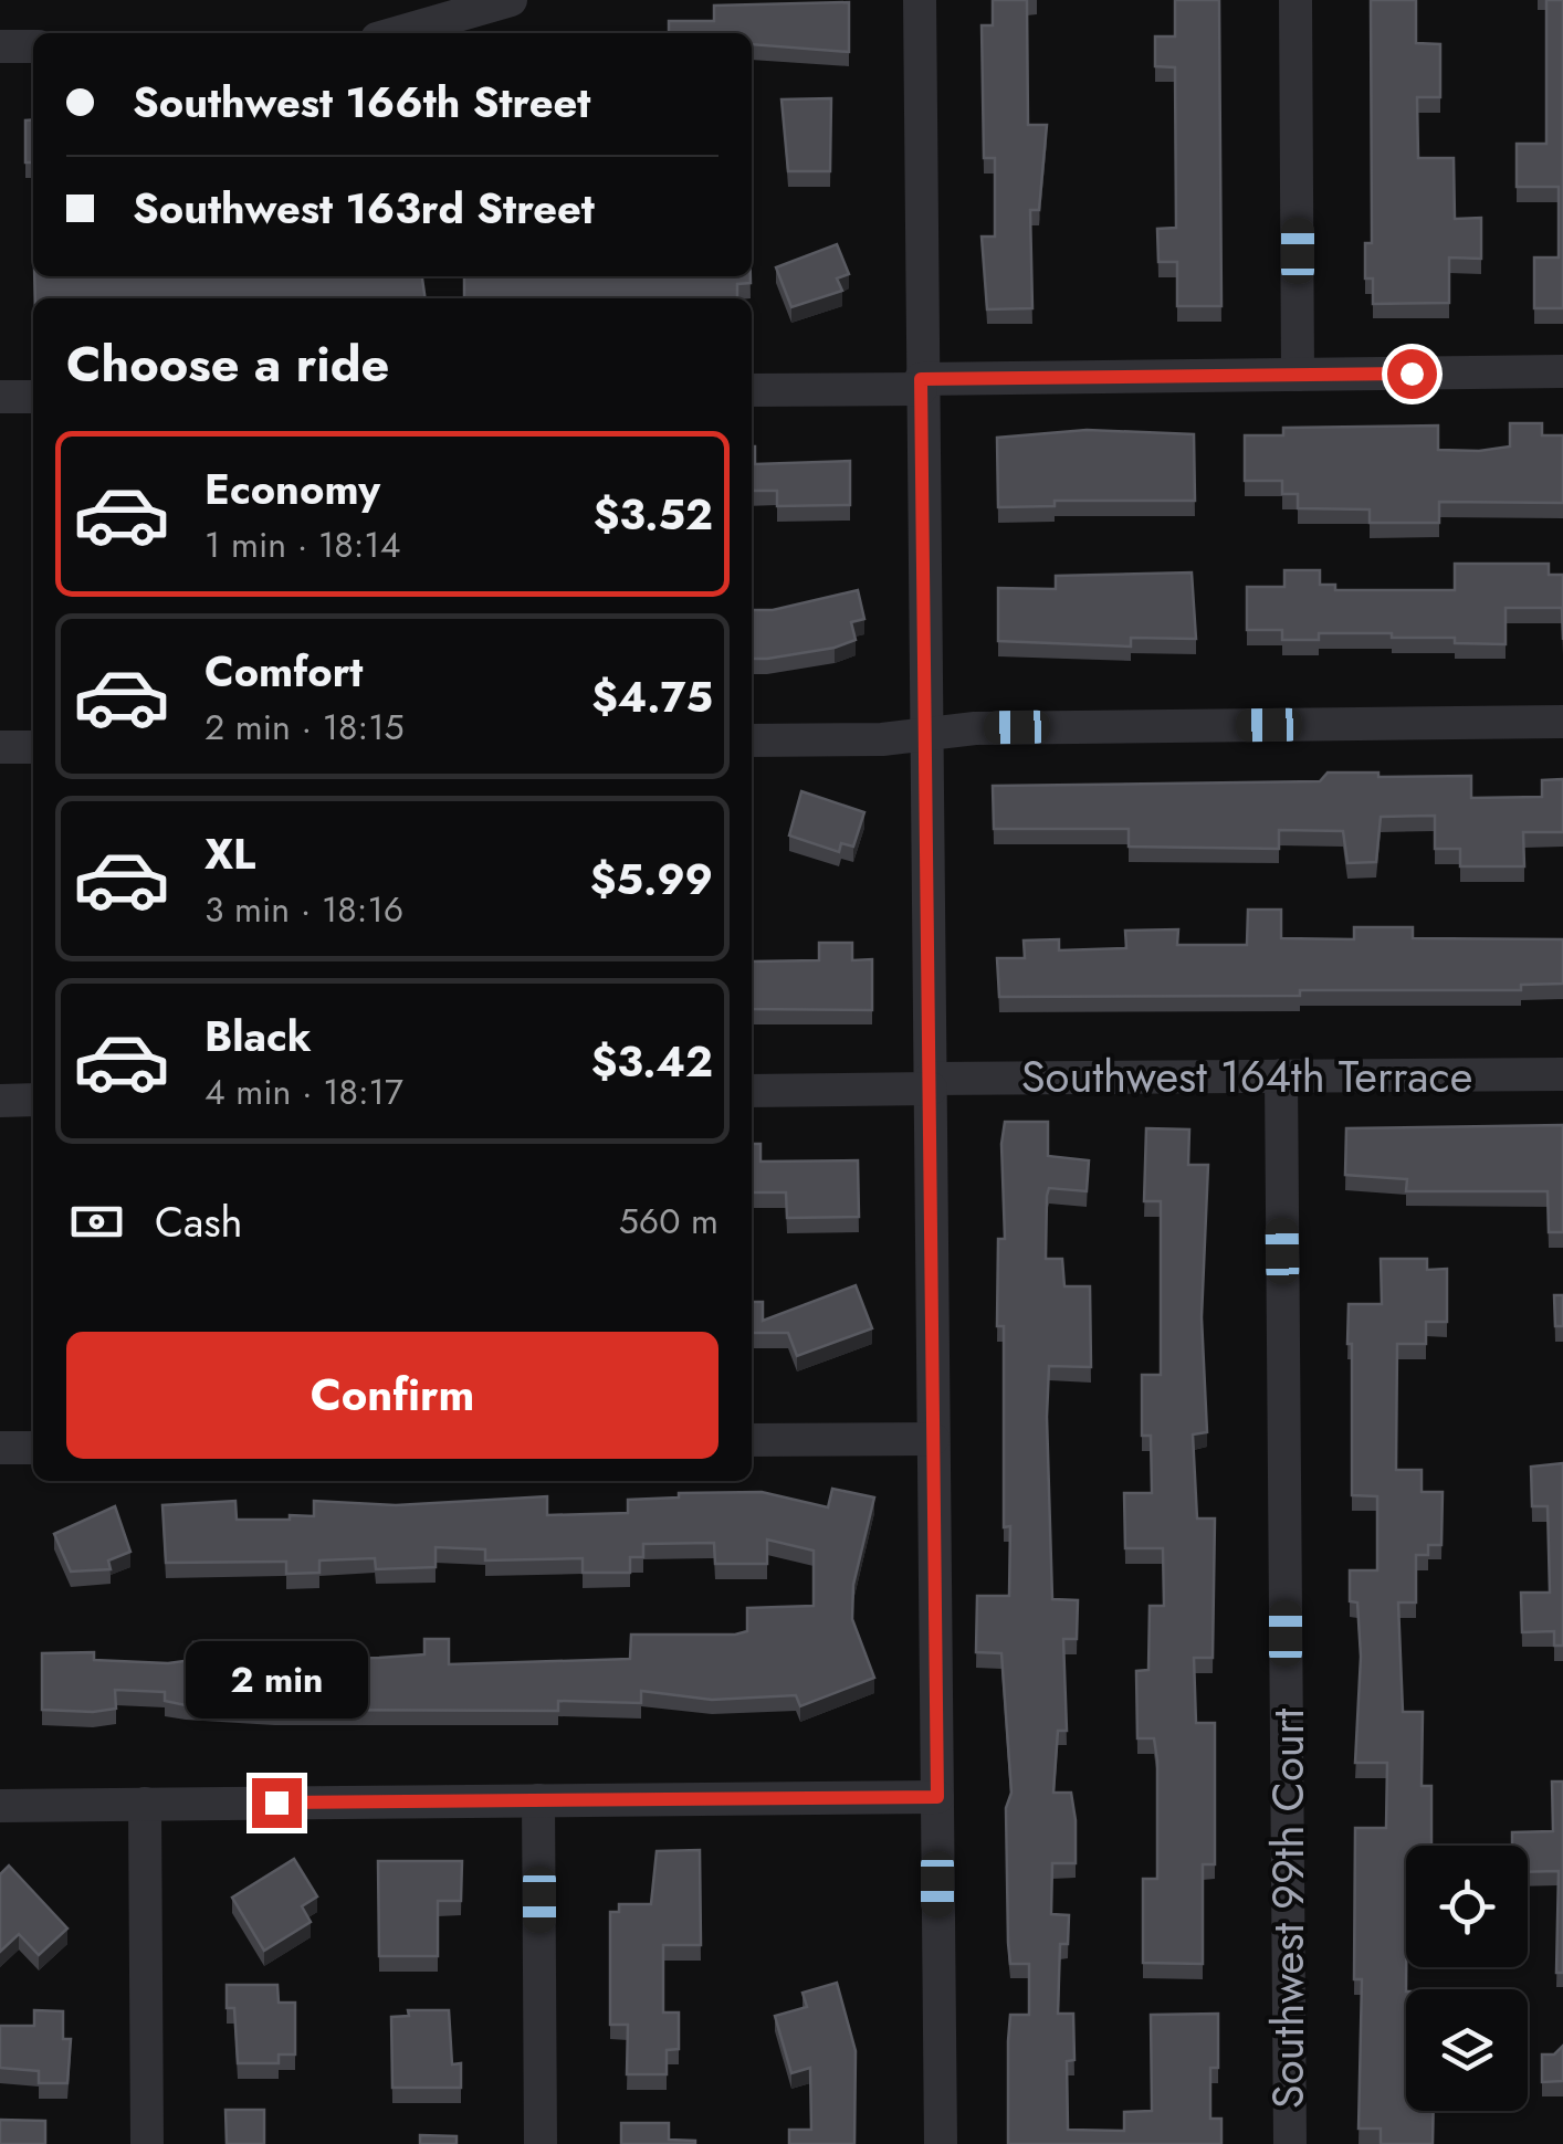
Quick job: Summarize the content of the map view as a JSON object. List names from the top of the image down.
{
  "streets": {
    "street": ["Southwest 164th Terrace", "Southwest 99th Court"]
  },
  "crossings": [
    ["Southwest 164th Terrace", "Southwest 99th Court"]
  ],
  "page": {
    "banner": ["Southwest 166th Street", "Southwest 163rd Street"],
    "heading": "Choose a ride",
    "list": [
      {
        "name": "Economy",
        "note": "1 min · 18:14",
        "value": "$3.52"
      },
      {
        "name": "Comfort",
        "note": "2 min · 18:15",
        "value": "$4.75"
      },
      {
        "name": "XL",
        "note": "3 min · 18:16",
        "value": "$5.99"
      },
      {
        "name": "Black",
        "note": "4 min · 18:17",
        "value": "$3.42"
      }
    ],
    "pay": ["Cash", "560 m"],
    "buttons": "Confirm",
    "bubble": "2 min"
  }
}
